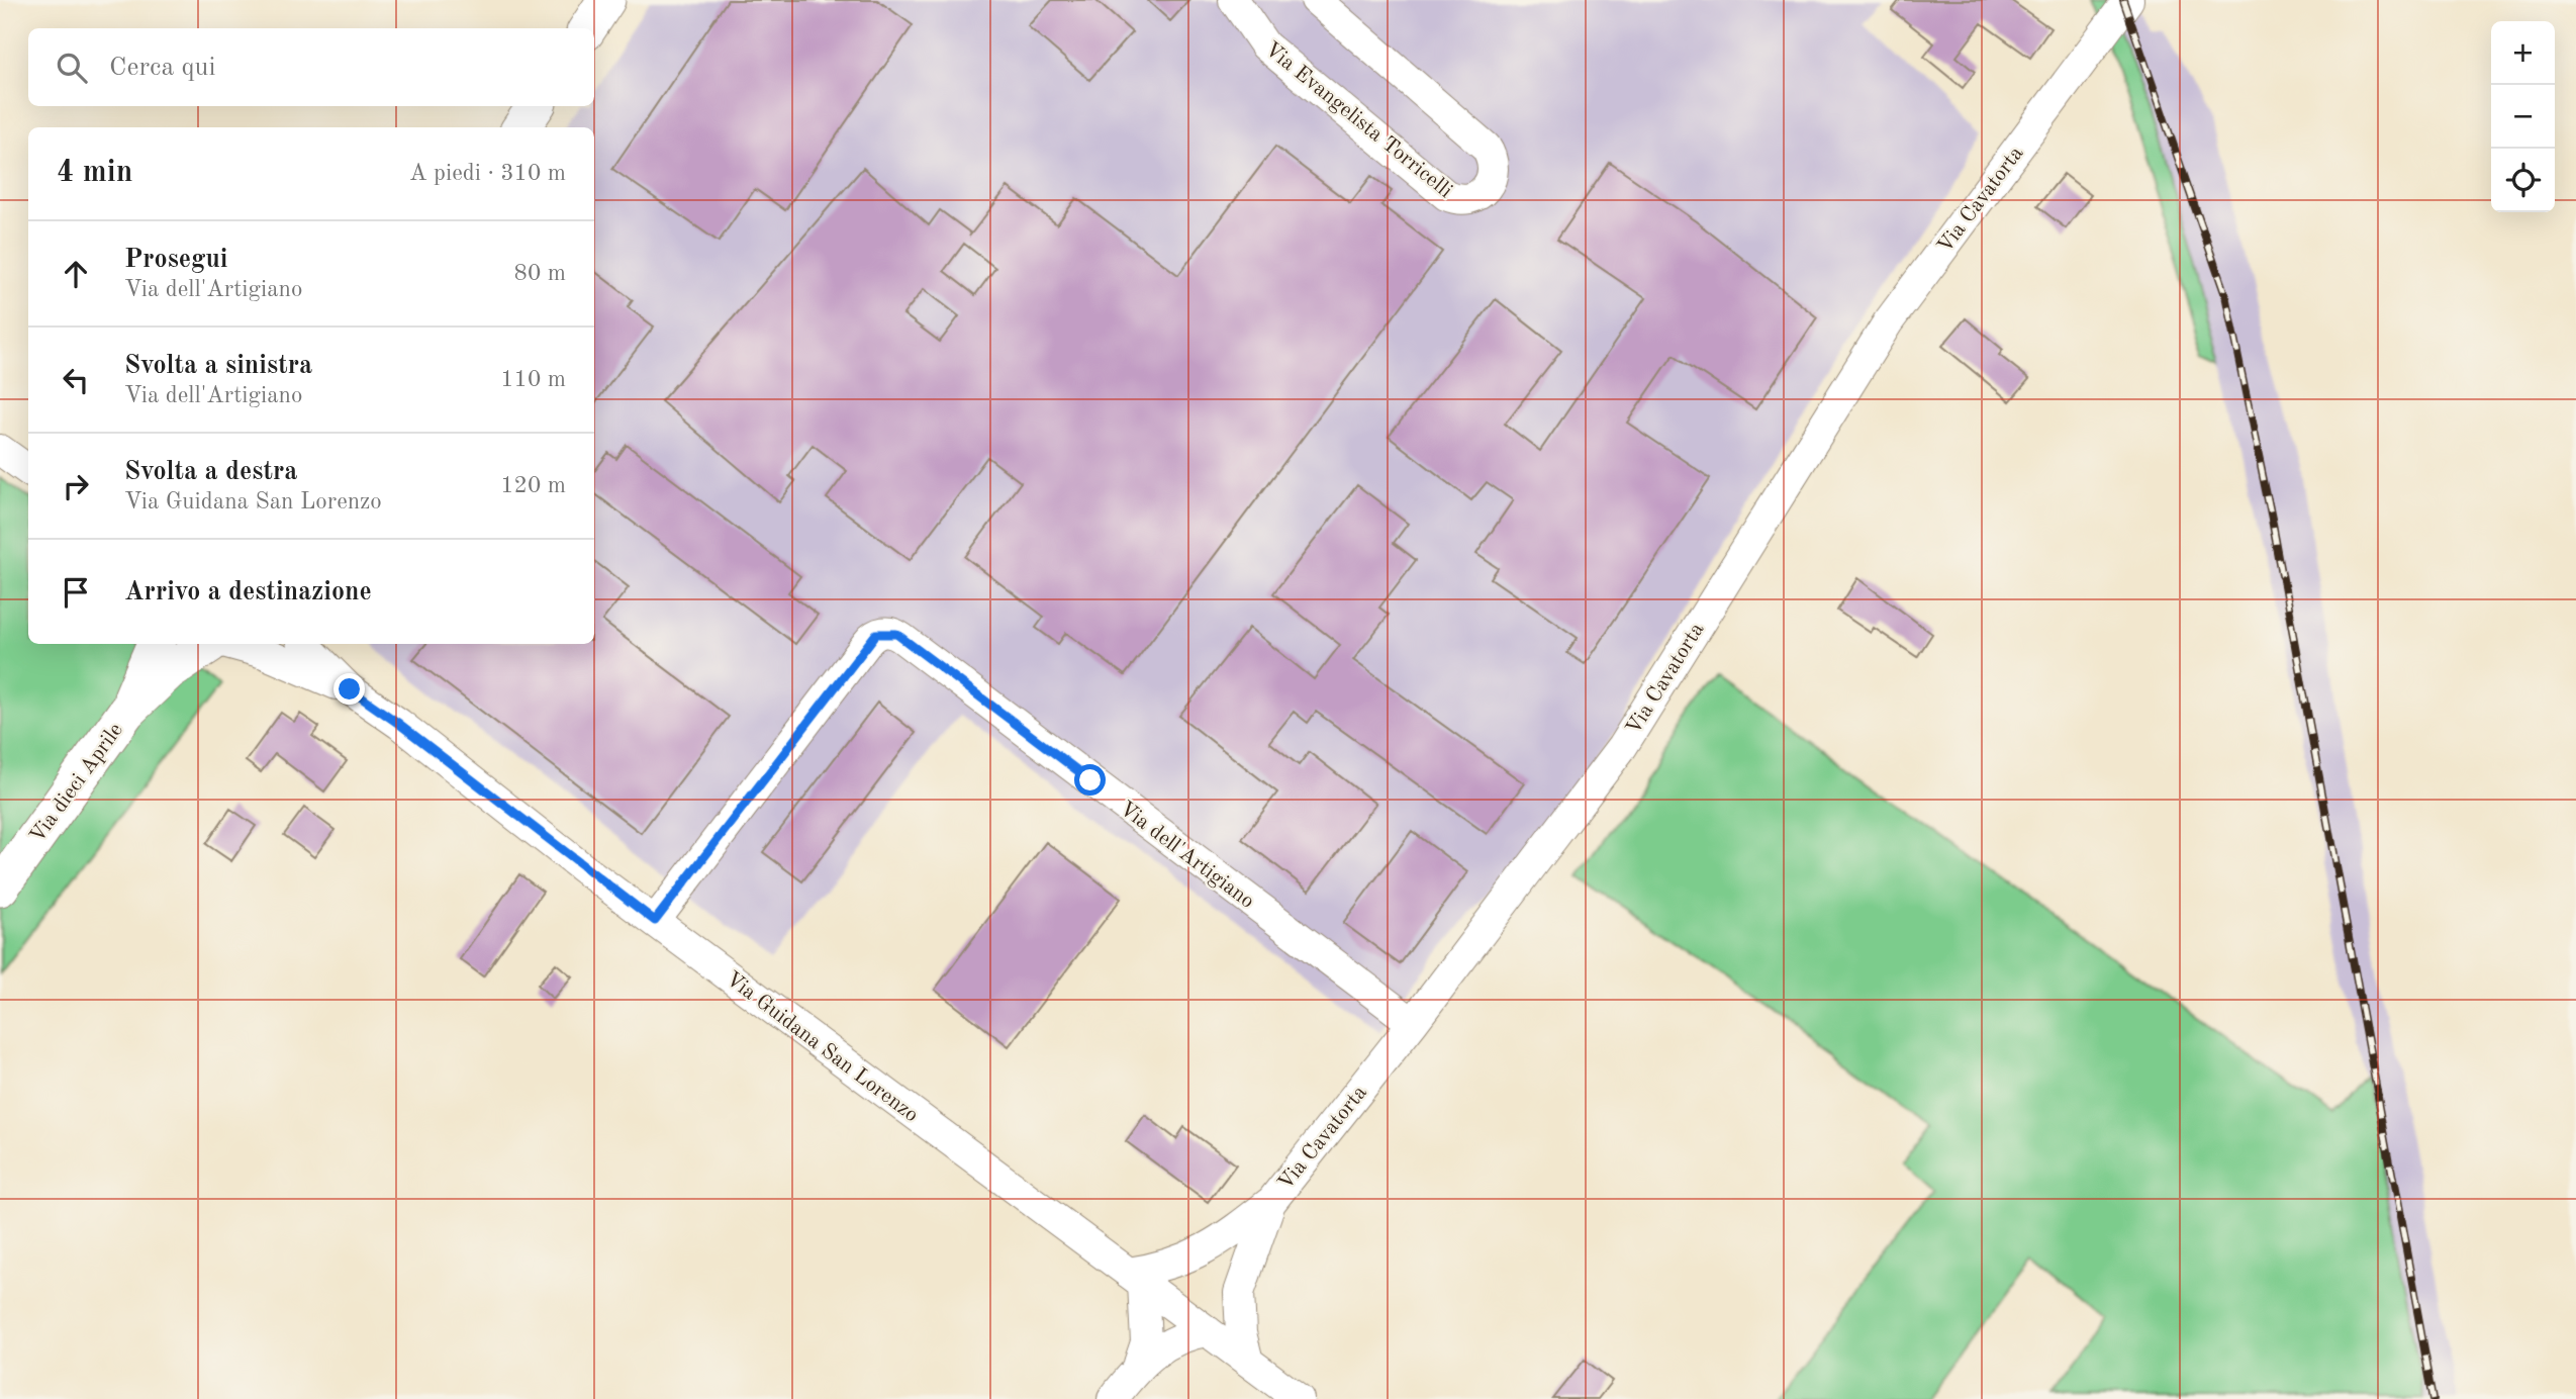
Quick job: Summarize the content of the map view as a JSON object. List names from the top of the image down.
{
  "streets": {
    "main road": ["Via dieci Aprile"],
    "street": [
      "Via Evangelista Torricelli",
      "Via Cavatorta",
      "Via dell'Artigiano",
      "Via Guidana San Lorenzo"
    ]
  },
  "crossings": [
    ["Via Cavatorta", "Via dell'Artigiano"],
    ["Via Cavatorta", "Via Guidana San Lorenzo"],
    ["Via dell'Artigiano", "Via Guidana San Lorenzo"]
  ],
  "page": {
    "map_buttons": ["+", "−"],
    "search": "Cerca qui",
    "heading": ["4 min", "A piedi · 310 m"],
    "list": [
      ["Prosegui", "Via dell'Artigiano", "80 m"],
      ["Svolta a sinistra", "Via dell'Artigiano", "110 m"],
      ["Svolta a destra", "Via Guidana San Lorenzo", "120 m"],
      "Arrivo a destinazione"
    ]
  }
}
